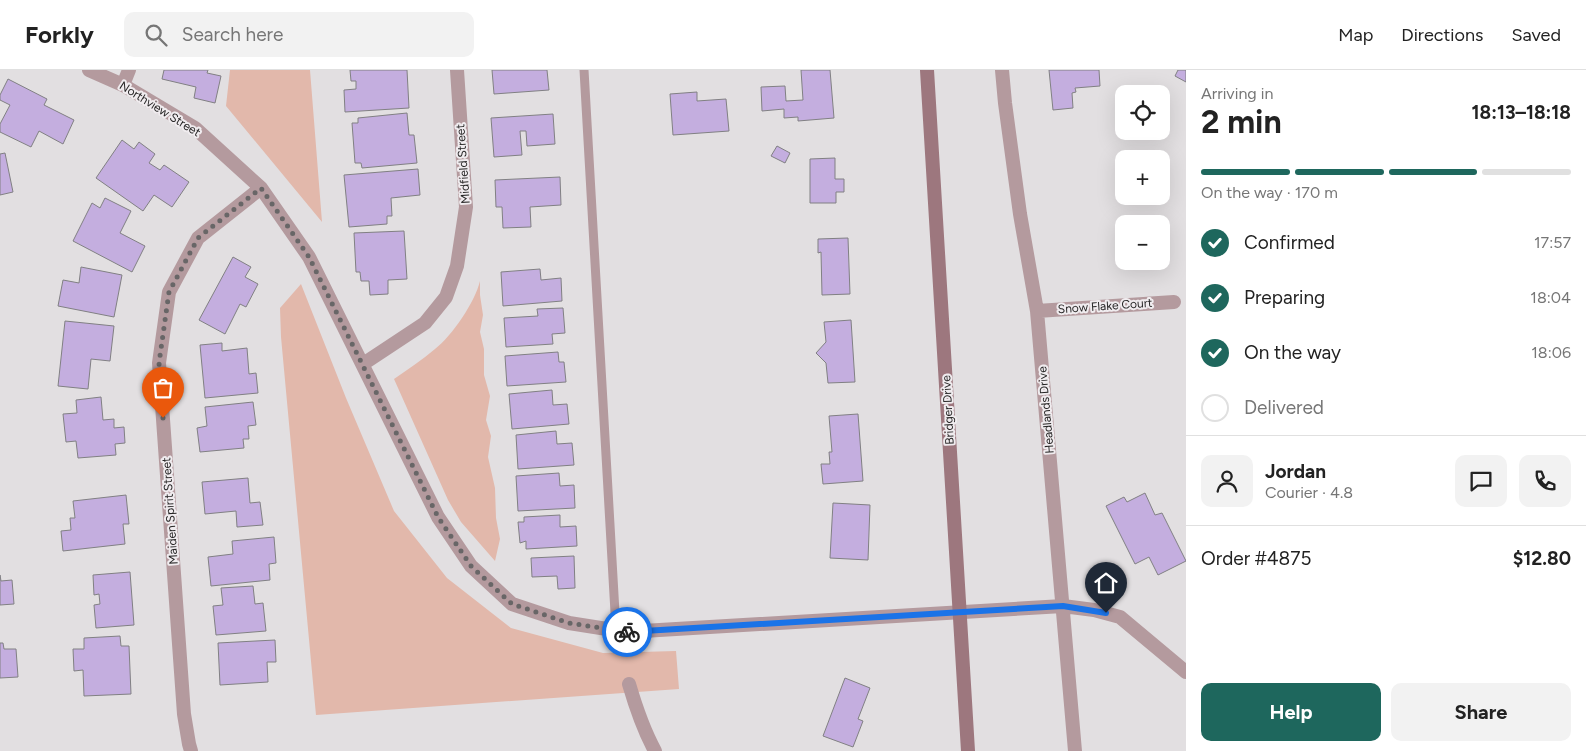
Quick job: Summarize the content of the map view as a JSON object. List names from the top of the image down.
{
  "streets": {
    "main road": ["Bridger Drive"],
    "street": [
      "Northview Street",
      "Midfield Street",
      "Snow Flake Court",
      "Headlands Drive",
      "Maiden Spirit Street"
    ]
  },
  "crossings": [
    ["Northview Street", "Midfield Street"],
    ["Northview Street", "Bridger Drive"],
    ["Northview Street", "Headlands Drive"],
    ["Northview Street", "Maiden Spirit Street"],
    ["Snow Flake Court", "Headlands Drive"]
  ],
  "page": {
    "header": "Forkly",
    "search": "Search here",
    "nav": ["Map", "Directions", "Saved"],
    "heading": ["2 min", "Arriving in", "18:13–18:18"],
    "panel": [
      "Jordan",
      "Courier · 4.8",
      "Order #4875",
      "$12.80"
    ],
    "map_buttons": ["+", "−"],
    "bar": "On the way · 170 m",
    "list": [
      ["Confirmed", "17:57"],
      ["Preparing", "18:04"],
      ["On the way", "18:06"],
      "Delivered"
    ],
    "buttons": ["Help", "Share"]
  }
}
